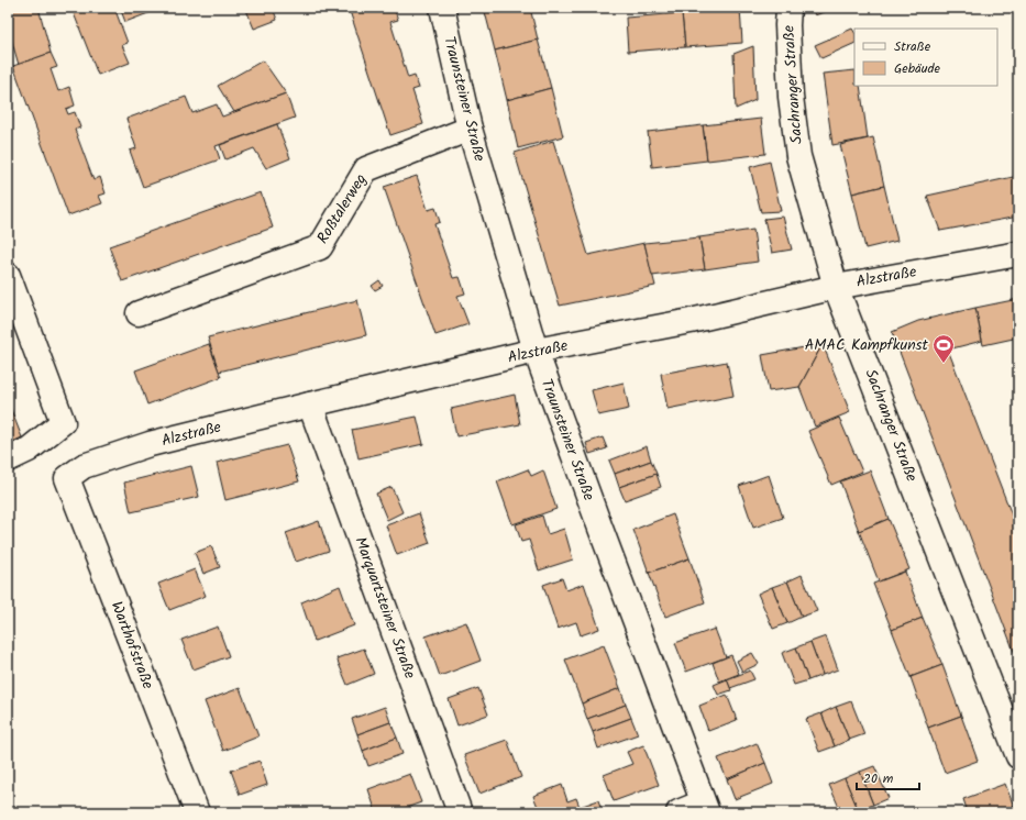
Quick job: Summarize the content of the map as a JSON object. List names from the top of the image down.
{
  "streets": {
    "street": [
      "Sachranger Straße",
      "Traunsteiner Straße",
      "Roßtalerweg",
      "Alzstraße",
      "Marquartsteiner Straße",
      "Warthofstraße"
    ]
  },
  "crossings": [
    ["Sachranger Straße", "Alzstraße"],
    ["Traunsteiner Straße", "Roßtalerweg"],
    ["Traunsteiner Straße", "Alzstraße"],
    ["Alzstraße", "Marquartsteiner Straße"],
    ["Alzstraße", "Warthofstraße"]
  ],
  "places": {
    "sports": ["AMAC Kampfkunst"]
  },
  "legend": ["Straße", "Gebäude"],
  "scale_bar": "20 m"
}
